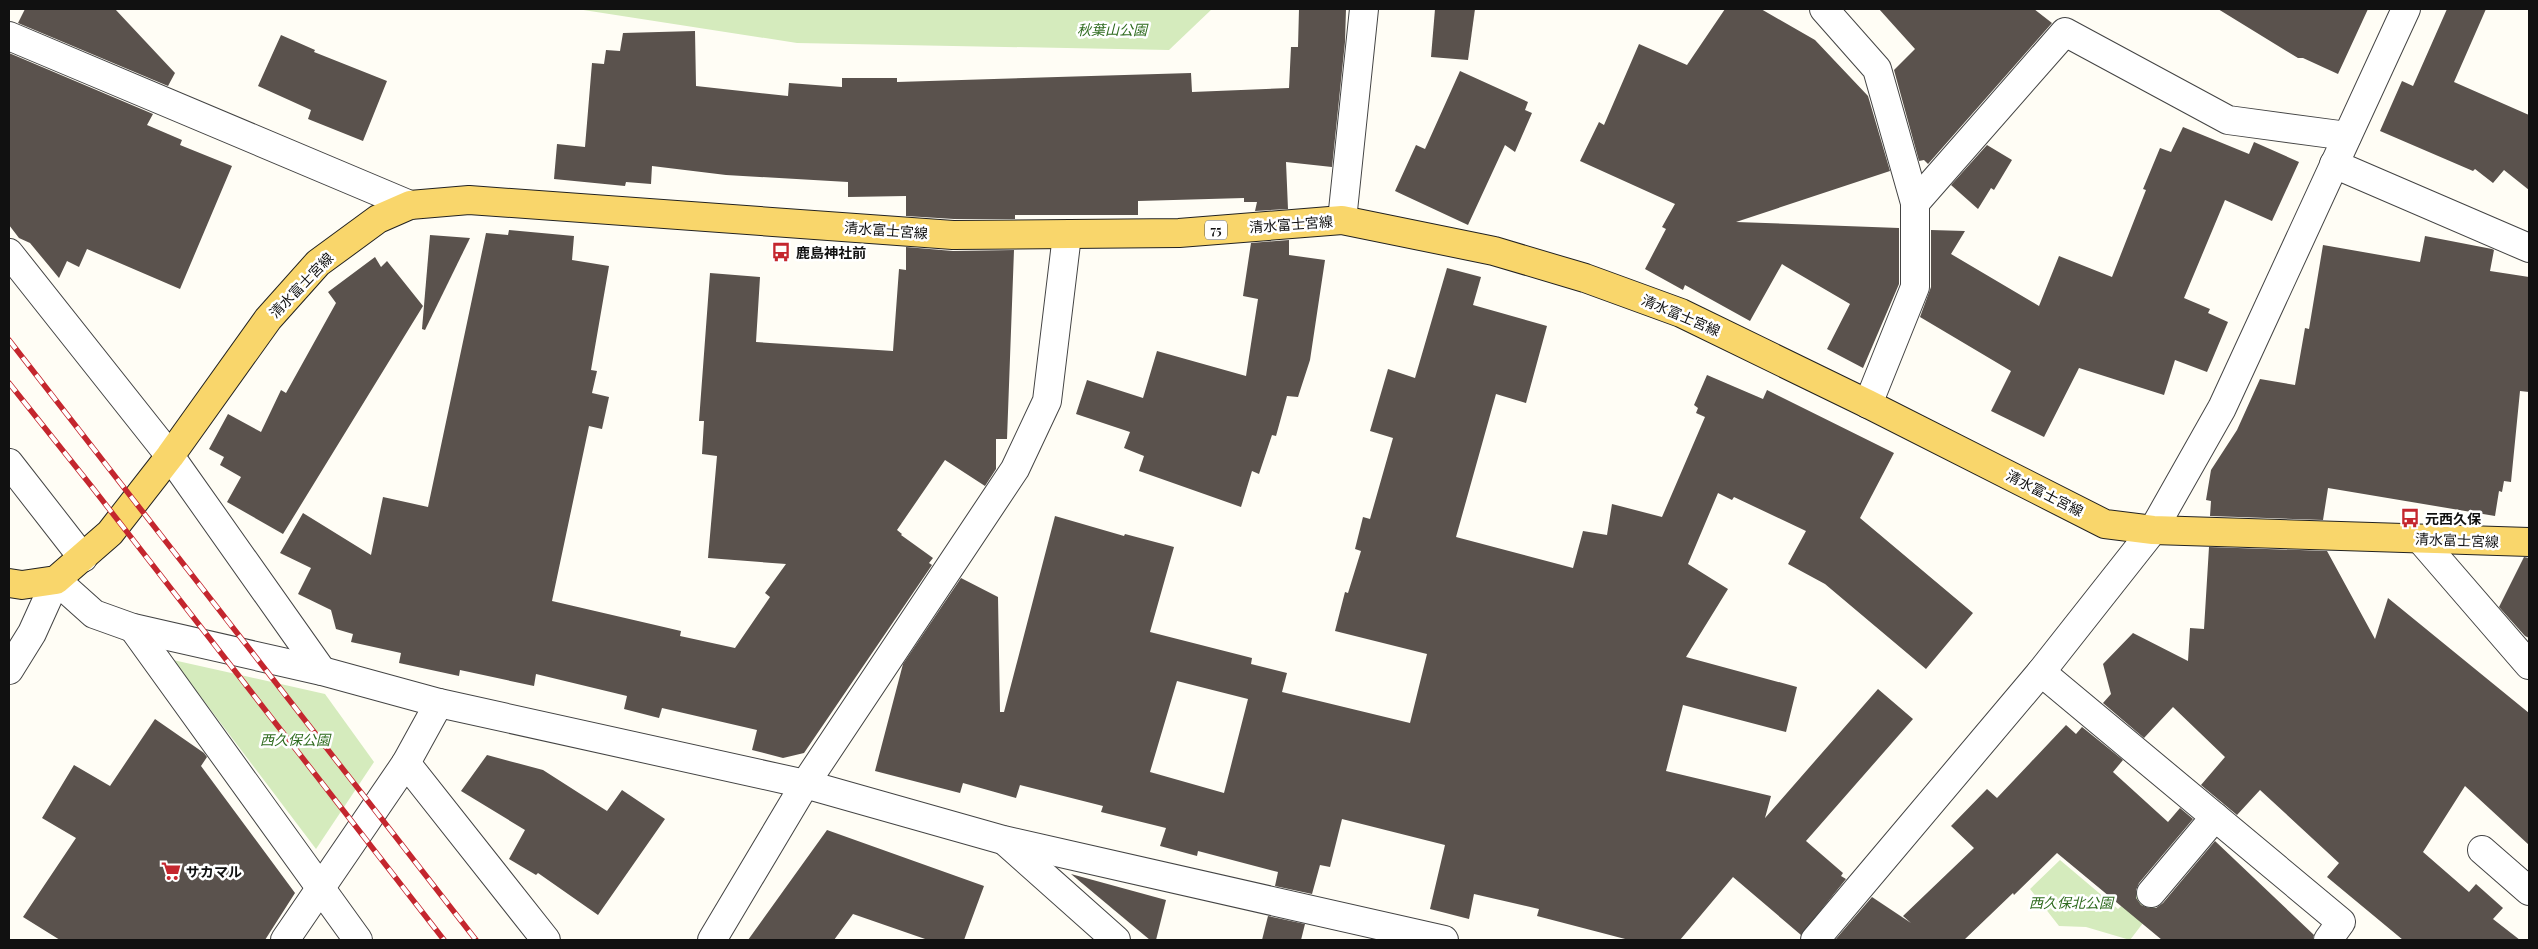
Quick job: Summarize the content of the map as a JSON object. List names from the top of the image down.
{
  "streets": {
    "main road": ["清水富士宮線", "75"]
  },
  "parks": ["秋葉山公園", "西久保公園", "西久保北公園"],
  "places": {
    "bus stop": ["鹿島神社前", "元西久保"],
    "supermarket": ["サカマル"]
  }
}
